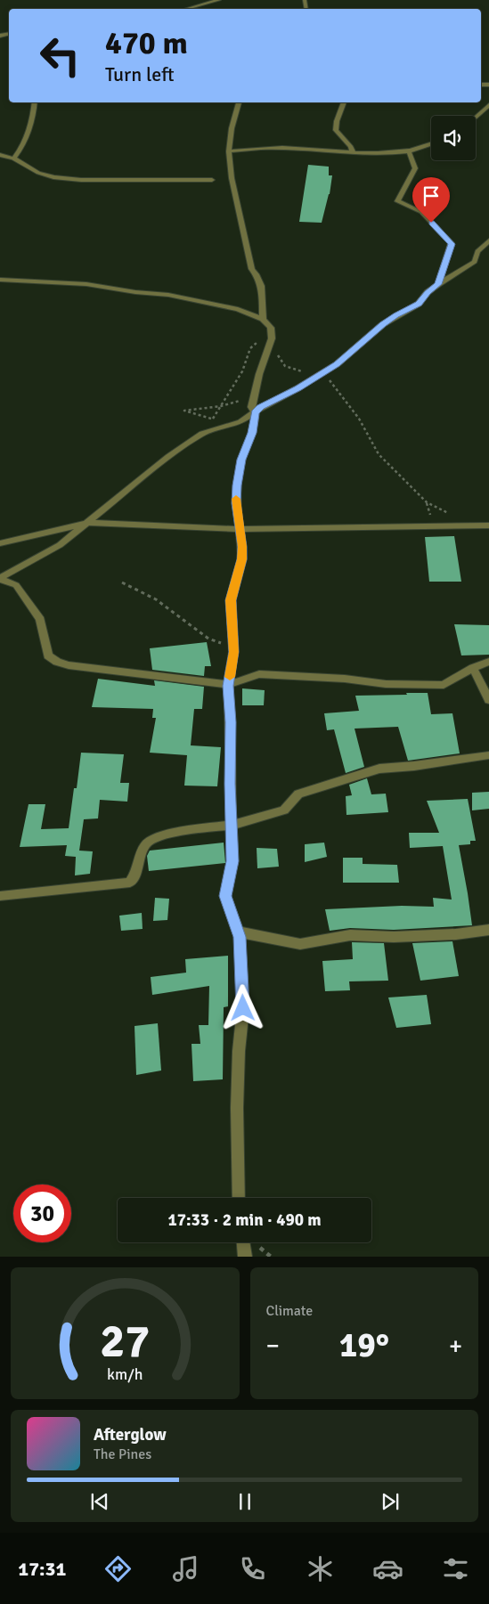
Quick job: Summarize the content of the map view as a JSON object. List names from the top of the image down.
{
  "page": {
    "turn": ["470 m", "Turn left"],
    "limit": "30",
    "trip": "17:33 · 2 min · 490 m",
    "tile": "Climate",
    "heat": ["−", "19°", "+"],
    "song": ["Afterglow", "The Pines"],
    "tabs": "17:31",
    "gauge": ["27", "km/h"]
  }
}
